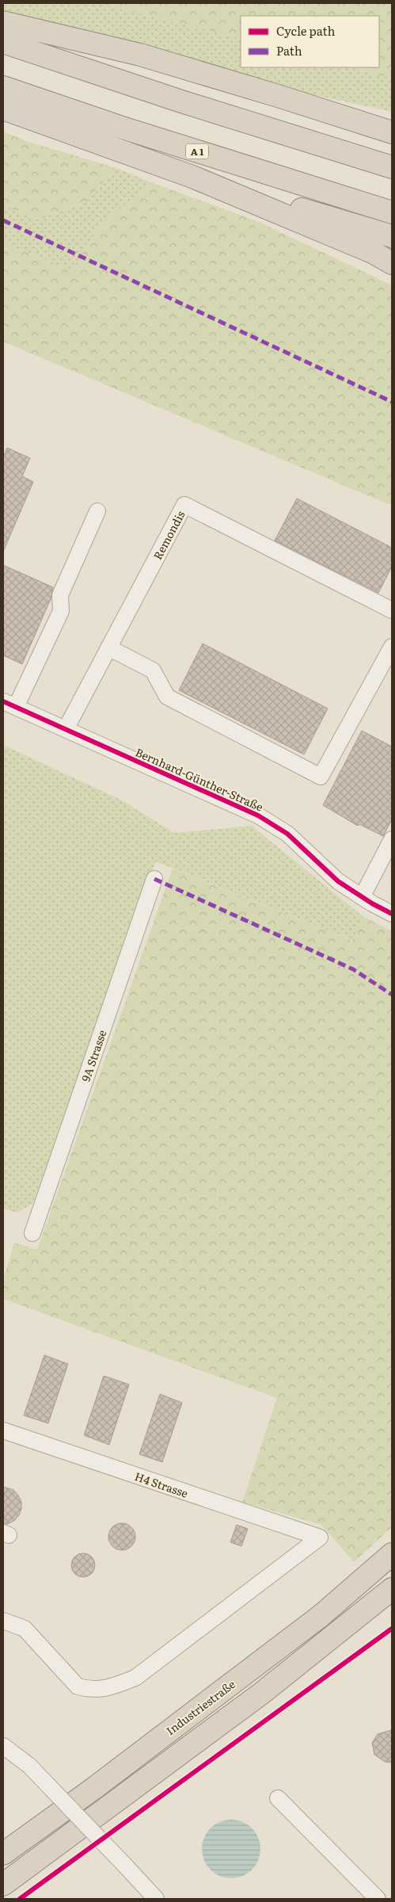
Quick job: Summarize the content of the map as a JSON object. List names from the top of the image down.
{
  "streets": {
    "highway": ["A 1", "Industriestraße"],
    "street": [
      "Remondis",
      "Bernhard-Günther-Straße",
      "9A Strasse",
      "H4 Strasse"
    ]
  },
  "crossings": [
    ["Remondis", "Bernhard-Günther-Straße"]
  ],
  "legend": ["Cycle path", "Path"]
}
